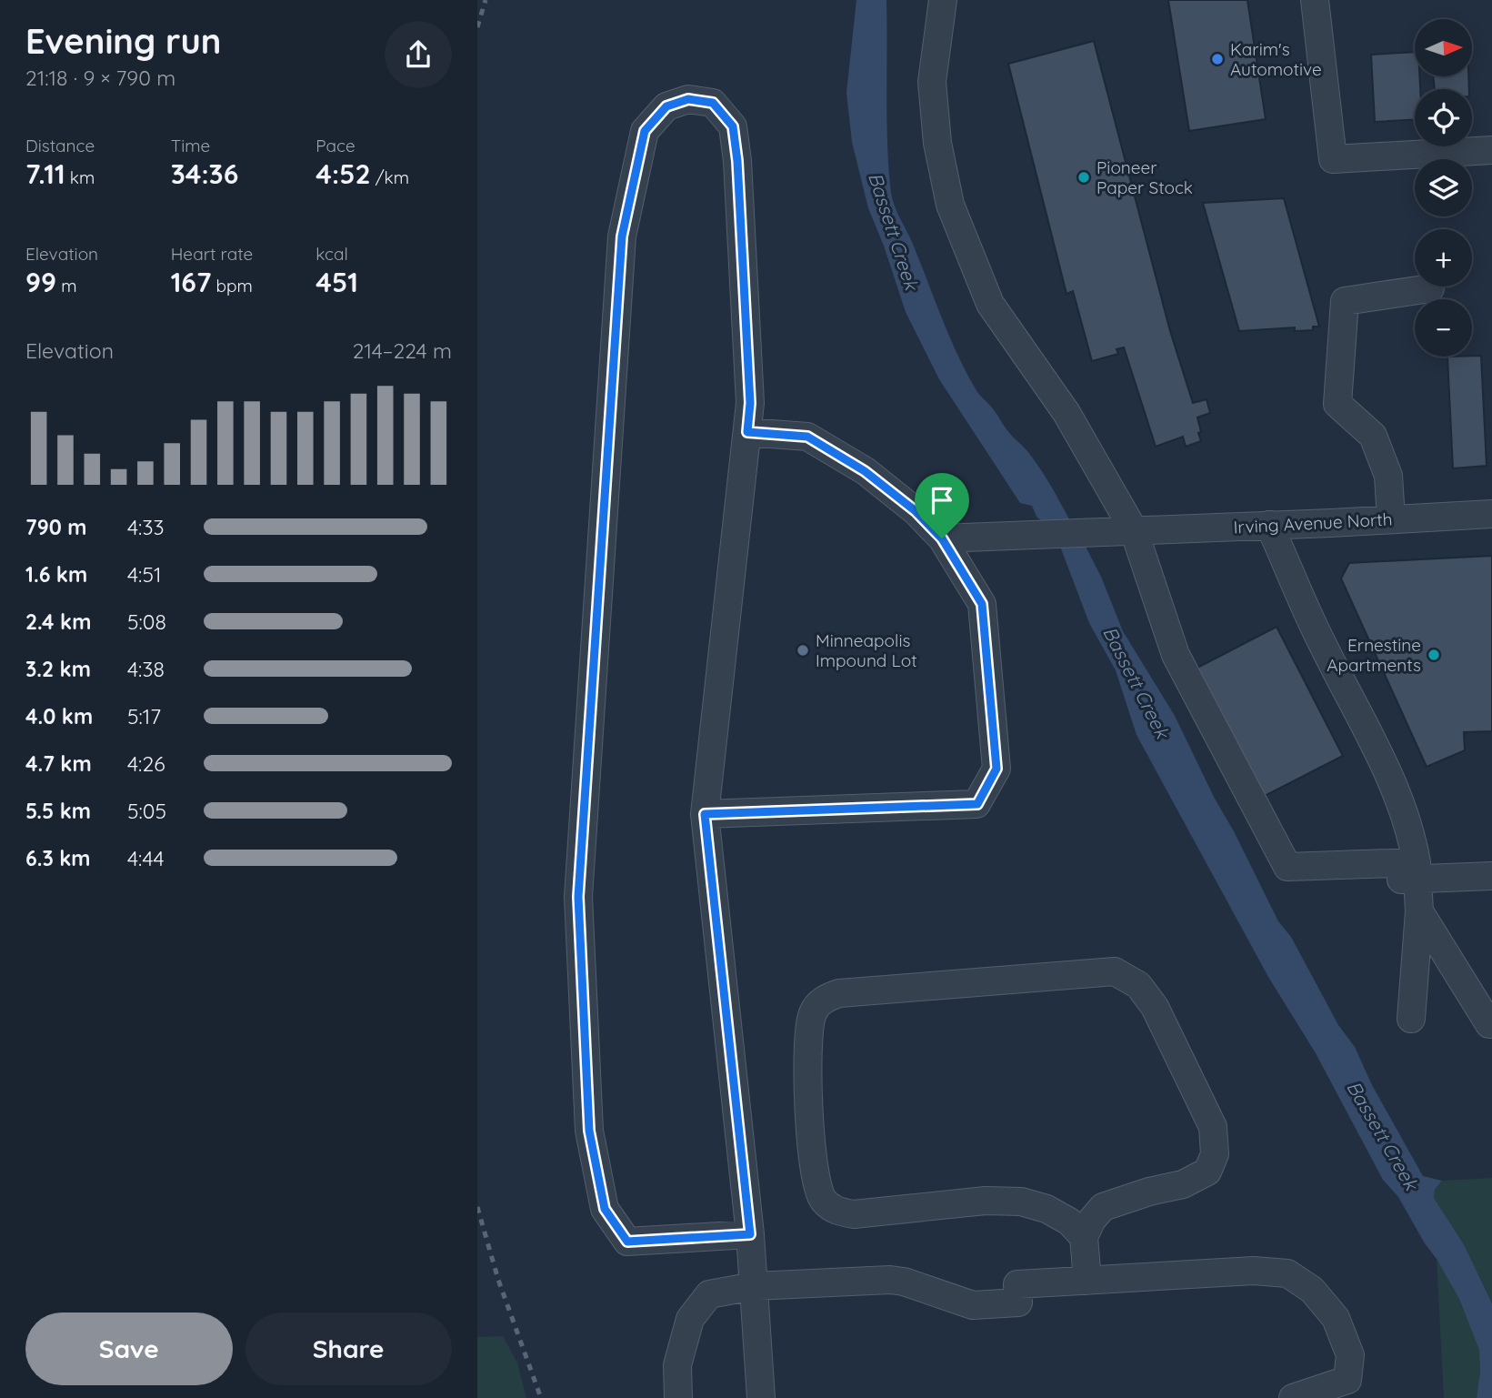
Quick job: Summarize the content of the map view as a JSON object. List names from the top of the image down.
{
  "streets": {
    "street": ["Irving Avenue North"]
  },
  "water": ["Bassett Creek"],
  "places": [
    "Karim's Automotive",
    "Pioneer Paper Stock",
    "Minneapolis Impound Lot",
    "Ernestine Apartments"
  ],
  "north": "right",
  "page": {
    "heading": ["Evening run", "21:18 · 9 × 790 m"],
    "map_buttons": ["+", "−"],
    "stats": [
      ["Distance", "7.11 km"],
      ["Time", "34:36"],
      ["Pace", "4:52 /km"],
      ["Elevation", "99 m"],
      ["Heart rate", "167 bpm"],
      ["kcal", "451"]
    ],
    "chart": ["Elevation", "214–224 m"],
    "list": [
      {
        "name": "790 m",
        "note": "4:33"
      },
      {
        "name": "1.6 km",
        "note": "4:51"
      },
      {
        "name": "2.4 km",
        "note": "5:08"
      },
      {
        "name": "3.2 km",
        "note": "4:38"
      },
      {
        "name": "4.0 km",
        "note": "5:17"
      },
      {
        "name": "4.7 km",
        "note": "4:26"
      },
      {
        "name": "5.5 km",
        "note": "5:05"
      },
      {
        "name": "6.3 km",
        "note": "4:44"
      }
    ],
    "buttons": ["Save", "Share"]
  }
}
